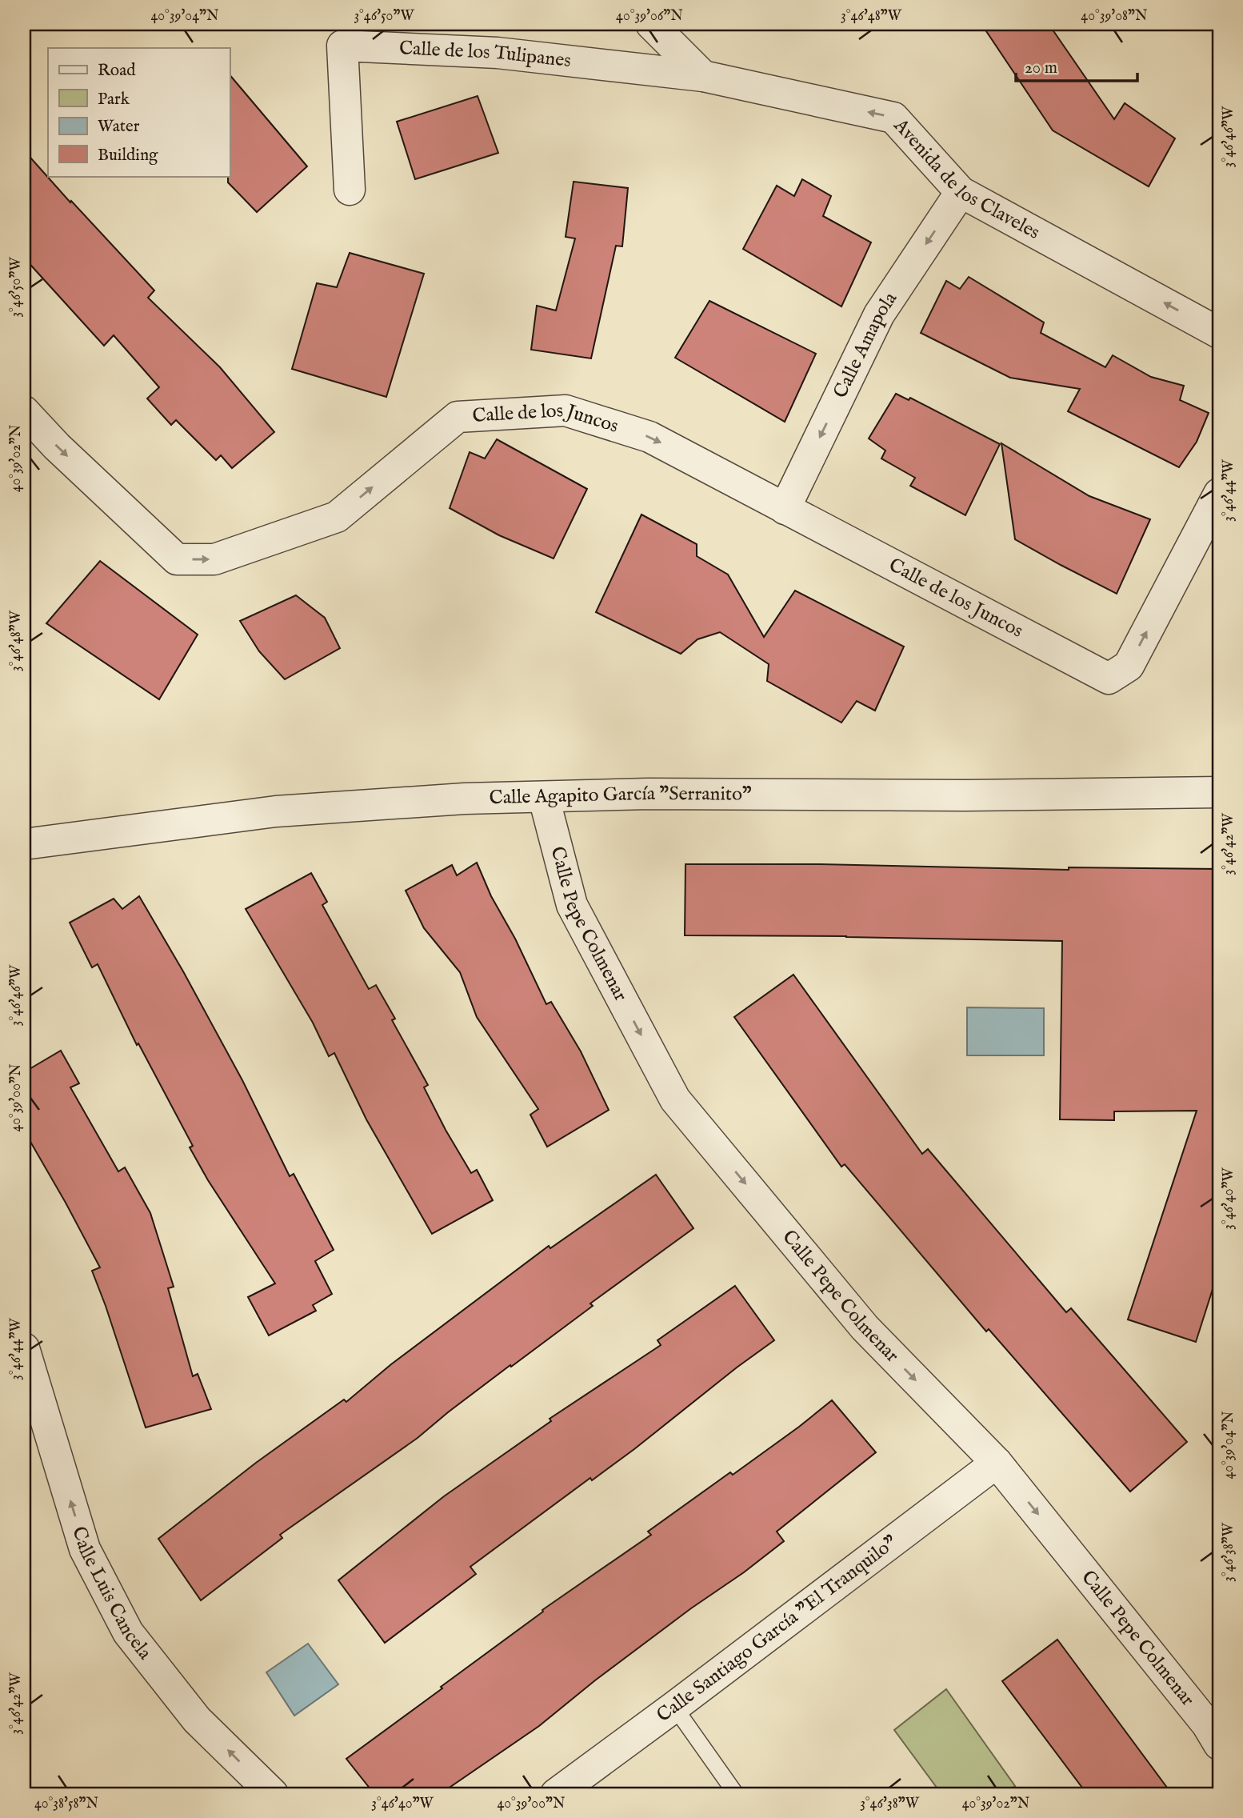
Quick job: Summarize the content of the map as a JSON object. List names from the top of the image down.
{
  "streets": {
    "street": [
      "Calle de los Tulipanes",
      "Avenida de los Claveles",
      "Calle Amapola",
      "Calle de los Juncos",
      "Calle Agapito García \"Serranito\"",
      "Calle Pepe Colmenar",
      "Calle Luis Cancela",
      "Calle Santiago García \"El Tranquilo\""
    ]
  },
  "crossings": [
    ["Calle de los Tulipanes", "Avenida de los Claveles"],
    ["Avenida de los Claveles", "Calle Amapola"],
    ["Calle Amapola", "Calle de los Juncos"],
    ["Calle Agapito García \"Serranito\"", "Calle Pepe Colmenar"],
    ["Calle Pepe Colmenar", "Calle Santiago García \"El Tranquilo\""]
  ],
  "one_way": [
    "Avenida de los Claveles",
    "Calle Amapola",
    "Calle de los Juncos",
    "Calle Pepe Colmenar",
    "Calle Luis Cancela"
  ],
  "legend": [
    "Road",
    "Park",
    "Water",
    "Building"
  ],
  "scale_bar": "20 m",
  "coordinates": [
    "40°39'04\"N",
    "3°46'50\"W",
    "40°39'06\"N",
    "3°46'48\"W",
    "40°39'08\"N",
    "3°46'46\"W",
    "40°39'02\"N",
    "3°46'44\"W",
    "3°46'42\"W",
    "40°39'00\"N",
    "3°46'40\"W",
    "3°46'38\"W",
    "40°38'58\"N"
  ]
}
